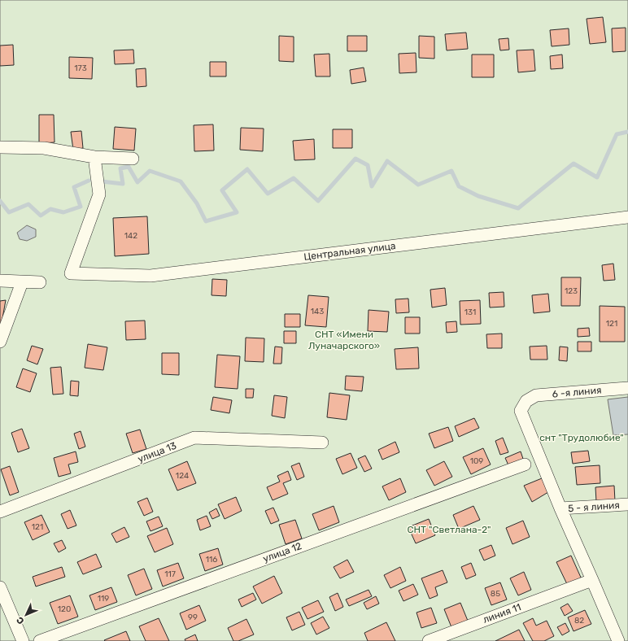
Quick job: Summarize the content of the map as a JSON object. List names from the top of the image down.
{
  "streets": {
    "street": [
      "Центральная улица",
      "6 -я линия",
      "улица 13",
      "5 - я линия",
      "улица 12",
      "линия 11"
    ]
  },
  "crossings": [
    ["6 -я линия", "5 - я линия"]
  ],
  "parks": ["СНТ «Имени Луначарского»", "снт \"Трудолюбие\"", "СНТ \"Светлана-2\""],
  "house_numbers": [
    "173",
    "142",
    "123",
    "143",
    "131",
    "121",
    "109",
    "124",
    "121",
    "116",
    "117",
    "85",
    "119",
    "120",
    "99",
    "82"
  ],
  "north": "bottom left"
}
